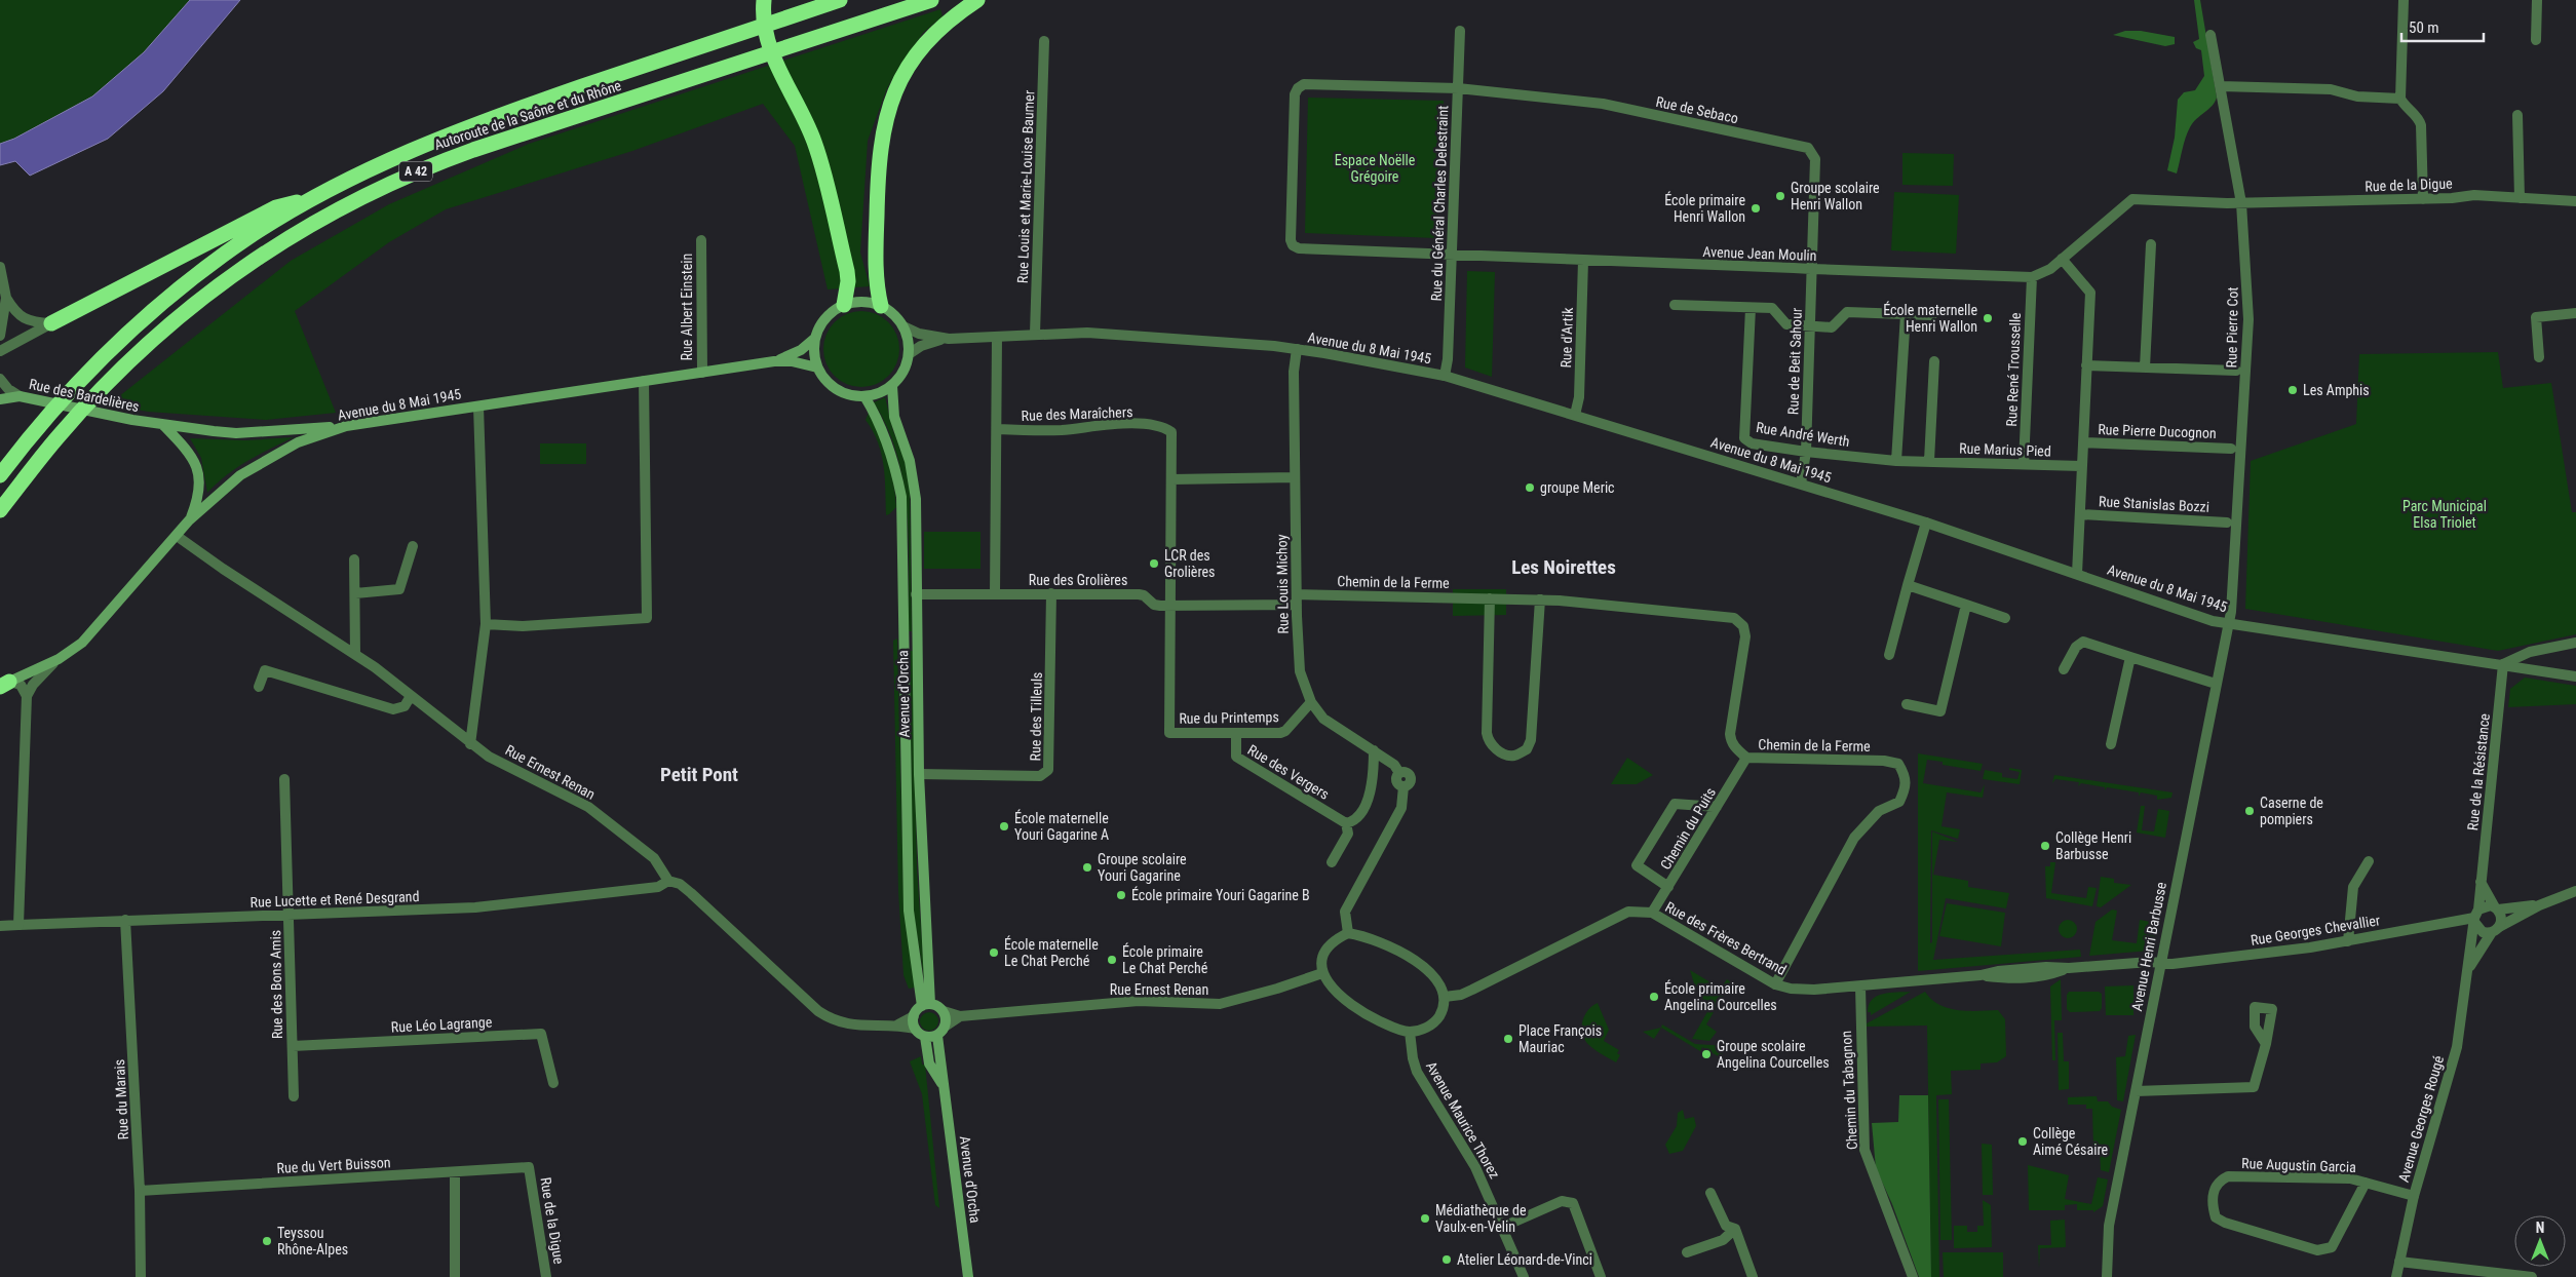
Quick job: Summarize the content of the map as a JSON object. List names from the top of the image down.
{
  "streets": {
    "highway": ["Autoroute de la Saône et du Rhône", "A 42"],
    "main road": ["Avenue du 8 Mai 1945", "Rue des Bardelières", "Avenue d'Orcha"],
    "street": [
      "Rue de Sebaco",
      "Rue de la Digue",
      "Rue Louis et Marie-Louise Baumer",
      "Rue du Général Charles Delestraint",
      "Avenue Jean Moulin",
      "Rue Albert Einstein",
      "Rue Pierre Cot",
      "Rue d'Artik",
      "Rue de Beit Sahour",
      "Rue René Trousselle",
      "Rue des Maraîchers",
      "Rue Pierre Ducognon",
      "Rue André Werth",
      "Rue Marius Pied",
      "Rue Stanislas Bozzi",
      "Rue des Grolières",
      "Chemin de la Ferme",
      "Rue Louis Michoy",
      "Rue des Tilleuls",
      "Rue du Printemps",
      "Rue Ernest Renan",
      "Rue des Vergers",
      "Rue de la Résistance",
      "Chemin du Puits",
      "Rue Lucette et René Desgrand",
      "Rue Georges Chevallier",
      "Rue des Frères Bertrand",
      "Avenue Henri Barbusse",
      "Rue des Bons Amis",
      "Rue Léo Lagrange",
      "Chemin du Tabagnon",
      "Rue du Marais",
      "Avenue Georges Rougé",
      "Avenue Maurice Thorez",
      "Rue du Vert Buisson",
      "Rue Augustin Garcia"
    ]
  },
  "crossings": [
    ["Rue de Sebaco", "Rue du Général Charles Delestraint"],
    ["Rue de Sebaco", "Avenue Jean Moulin"],
    ["Rue de Sebaco", "Rue de Beit Sahour"],
    ["Rue de la Digue", "Rue Pierre Cot"],
    ["Rue de la Digue", "Rue du Vert Buisson"],
    ["Rue Louis et Marie-Louise Baumer", "Avenue du 8 Mai 1945"],
    ["Rue du Général Charles Delestraint", "Avenue Jean Moulin"],
    ["Rue du Général Charles Delestraint", "Avenue du 8 Mai 1945"],
    ["Avenue Jean Moulin", "Rue d'Artik"],
    ["Avenue Jean Moulin", "Rue de Beit Sahour"],
    ["Avenue Jean Moulin", "Rue René Trousselle"],
    ["Rue Albert Einstein", "Avenue du 8 Mai 1945"],
    ["Rue Pierre Cot", "Avenue du 8 Mai 1945"],
    ["Rue Pierre Cot", "Avenue Henri Barbusse"],
    ["Rue d'Artik", "Avenue du 8 Mai 1945"],
    ["Avenue du 8 Mai 1945", "Rue de Beit Sahour"],
    ["Avenue du 8 Mai 1945", "Rue des Bardelières"],
    ["Avenue du 8 Mai 1945", "Rue Louis Michoy"],
    ["Avenue du 8 Mai 1945", "Avenue d'Orcha"],
    ["Avenue du 8 Mai 1945", "Rue Ernest Renan"],
    ["Avenue du 8 Mai 1945", "Rue de la Résistance"],
    ["Avenue du 8 Mai 1945", "Avenue Henri Barbusse"],
    ["Rue de Beit Sahour", "Rue André Werth"],
    ["Rue René Trousselle", "Rue Marius Pied"],
    ["Rue des Maraîchers", "Rue des Grolières"],
    ["Rue des Maraîchers", "Rue du Printemps"],
    ["Rue André Werth", "Rue Marius Pied"],
    ["Rue des Grolières", "Chemin de la Ferme"],
    ["Rue des Grolières", "Rue Louis Michoy"],
    ["Rue des Grolières", "Avenue d'Orcha"],
    ["Rue des Grolières", "Rue des Tilleuls"],
    ["Rue des Grolières", "Rue du Printemps"],
    ["Chemin de la Ferme", "Rue Louis Michoy"],
    ["Chemin de la Ferme", "Chemin du Puits"],
    ["Chemin de la Ferme", "Rue des Frères Bertrand"],
    ["Rue Louis Michoy", "Rue du Printemps"],
    ["Avenue d'Orcha", "Rue des Tilleuls"],
    ["Avenue d'Orcha", "Rue Ernest Renan"],
    ["Rue du Printemps", "Rue des Vergers"],
    ["Rue Ernest Renan", "Rue Lucette et René Desgrand"],
    ["Rue de la Résistance", "Rue Georges Chevallier"],
    ["Rue de la Résistance", "Avenue Georges Rougé"],
    ["Chemin du Puits", "Rue des Frères Bertrand"],
    ["Rue Lucette et René Desgrand", "Rue des Bons Amis"],
    ["Rue Lucette et René Desgrand", "Rue du Marais"],
    ["Rue Georges Chevallier", "Rue des Frères Bertrand"],
    ["Rue Georges Chevallier", "Avenue Henri Barbusse"],
    ["Rue Georges Chevallier", "Avenue Georges Rougé"],
    ["Rue des Frères Bertrand", "Avenue Henri Barbusse"],
    ["Rue des Frères Bertrand", "Chemin du Tabagnon"],
    ["Rue des Bons Amis", "Rue Léo Lagrange"],
    ["Rue du Marais", "Rue du Vert Buisson"],
    ["Avenue Georges Rougé", "Rue Augustin Garcia"]
  ],
  "districts": ["Les Noirettes", "Petit Pont"],
  "parks": ["Espace Noëlle Grégoire", "Parc Municipal Elsa Triolet"],
  "places": [
    "Groupe scolaire Henri Wallon",
    "École primaire Henri Wallon",
    "École maternelle Henri Wallon",
    "Les Amphis",
    "groupe Meric",
    "LCR des Grolières",
    "Caserne de pompiers",
    "École maternelle Youri Gagarine A",
    "Collège Henri Barbusse",
    "Groupe scolaire Youri Gagarine",
    "École primaire Youri Gagarine B",
    "École maternelle Le Chat Perché",
    "École primaire Le Chat Perché",
    "École primaire Angelina Courcelles",
    "Place François Mauriac",
    "Groupe scolaire Angelina Courcelles",
    "Collège Aimé Césaire",
    "Médiathèque de Vaulx-en-Velin",
    "Teyssou Rhône-Alpes",
    "Atelier Léonard-de-Vinci"
  ],
  "scale_bar": "50 m",
  "north": "top"
}
